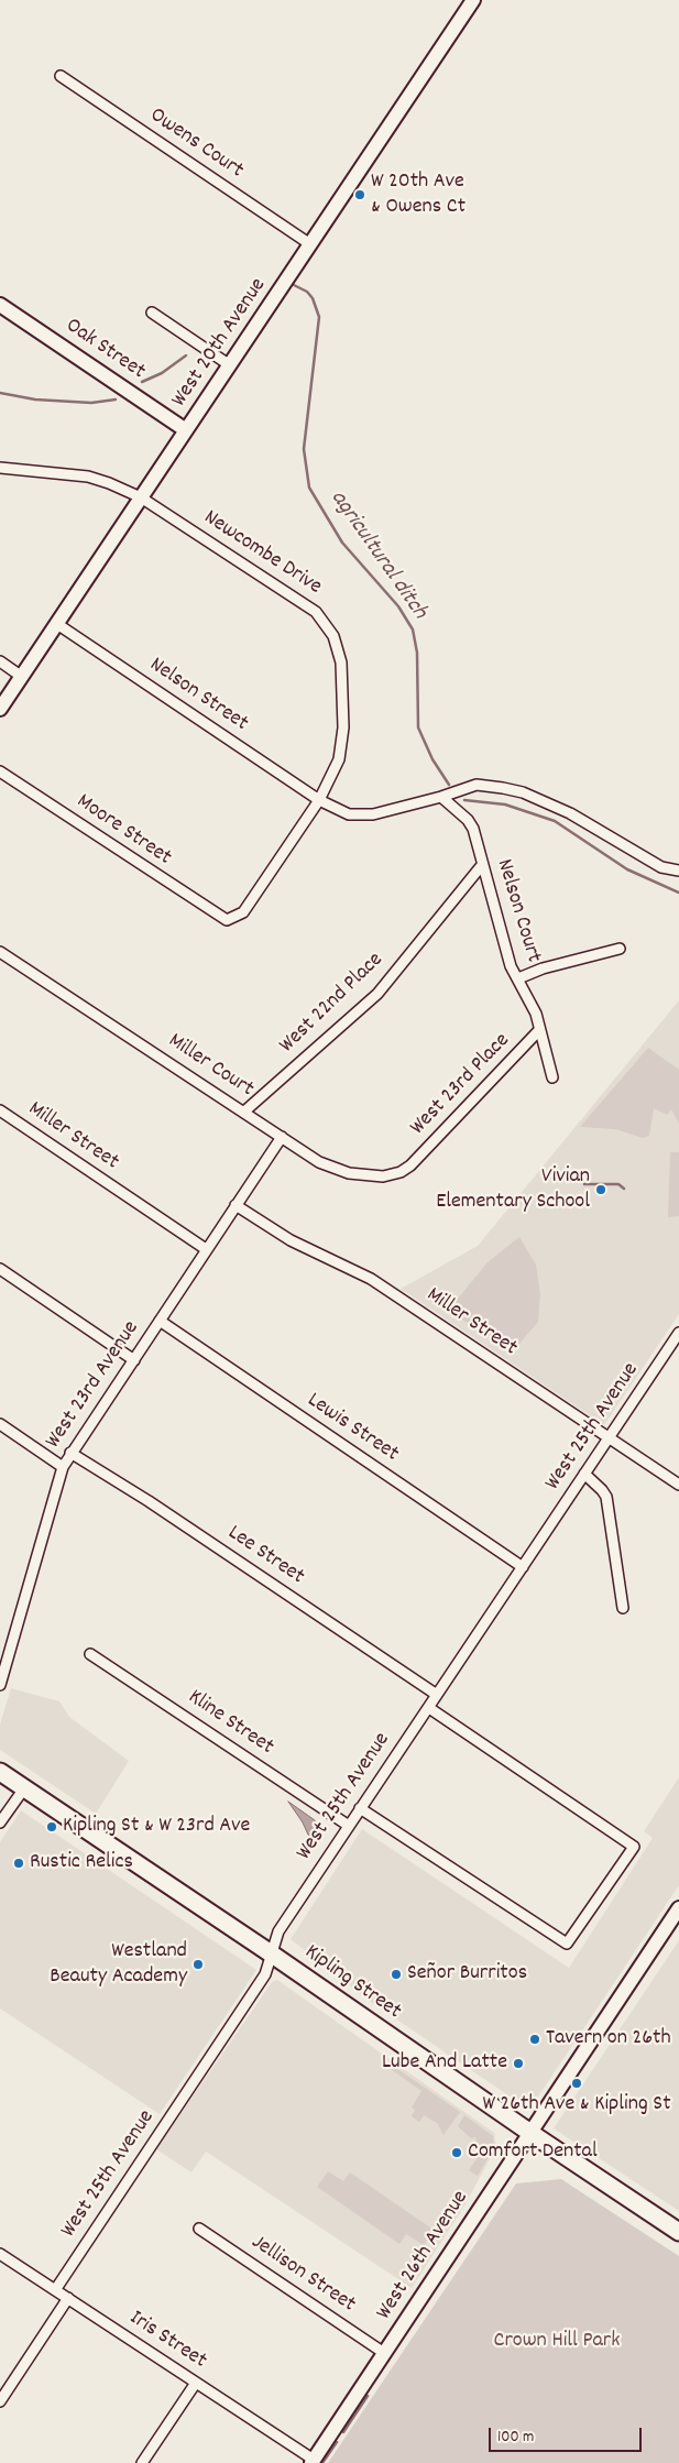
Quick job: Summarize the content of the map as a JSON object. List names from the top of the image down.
{
  "streets": {
    "main road": ["Kipling Street"],
    "street": [
      "Owens Court",
      "West 20th Avenue",
      "Oak Street",
      "Newcombe Drive",
      "Nelson Street",
      "Moore Street",
      "Nelson Court",
      "West 22nd Place",
      "Miller Court",
      "West 23rd Place",
      "Miller Street",
      "West 23rd Avenue",
      "West 25th Avenue",
      "Lewis Street",
      "Lee Street",
      "Kline Street",
      "West 26th Avenue",
      "Jellison Street",
      "Iris Street"
    ]
  },
  "crossings": [
    ["Owens Court", "West 20th Avenue"],
    ["West 20th Avenue", "Oak Street"],
    ["West 20th Avenue", "Newcombe Drive"],
    ["West 20th Avenue", "Nelson Street"],
    ["Newcombe Drive", "Nelson Street"],
    ["Newcombe Drive", "Moore Street"],
    ["Nelson Street", "Nelson Court"],
    ["Nelson Court", "West 22nd Place"],
    ["Nelson Court", "West 23rd Place"],
    ["West 22nd Place", "Miller Court"],
    ["Miller Court", "West 23rd Place"],
    ["Miller Court", "West 23rd Avenue"],
    ["Miller Street", "West 23rd Avenue"],
    ["Miller Street", "West 25th Avenue"],
    ["West 23rd Avenue", "Lewis Street"],
    ["West 23rd Avenue", "Lee Street"],
    ["West 25th Avenue", "Lewis Street"],
    ["West 25th Avenue", "Lee Street"],
    ["West 25th Avenue", "Kline Street"],
    ["West 25th Avenue", "Kipling Street"],
    ["West 25th Avenue", "Iris Street"],
    ["Kipling Street", "West 26th Avenue"],
    ["West 26th Avenue", "Jellison Street"],
    ["West 26th Avenue", "Iris Street"]
  ],
  "water": ["agricultural ditch"],
  "parks": ["Crown Hill Park"],
  "places": [
    "W 20th Ave & Owens Ct",
    "Vivian Elementary School",
    "Kipling St & W 23rd Ave",
    "Rustic Relics",
    "Westland Beauty Academy",
    "Señor Burritos",
    "Tavern on 26th",
    "Lube And Latte",
    "W 26th Ave & Kipling St",
    "Comfort Dental"
  ],
  "scale_bar": "100 m"
}
